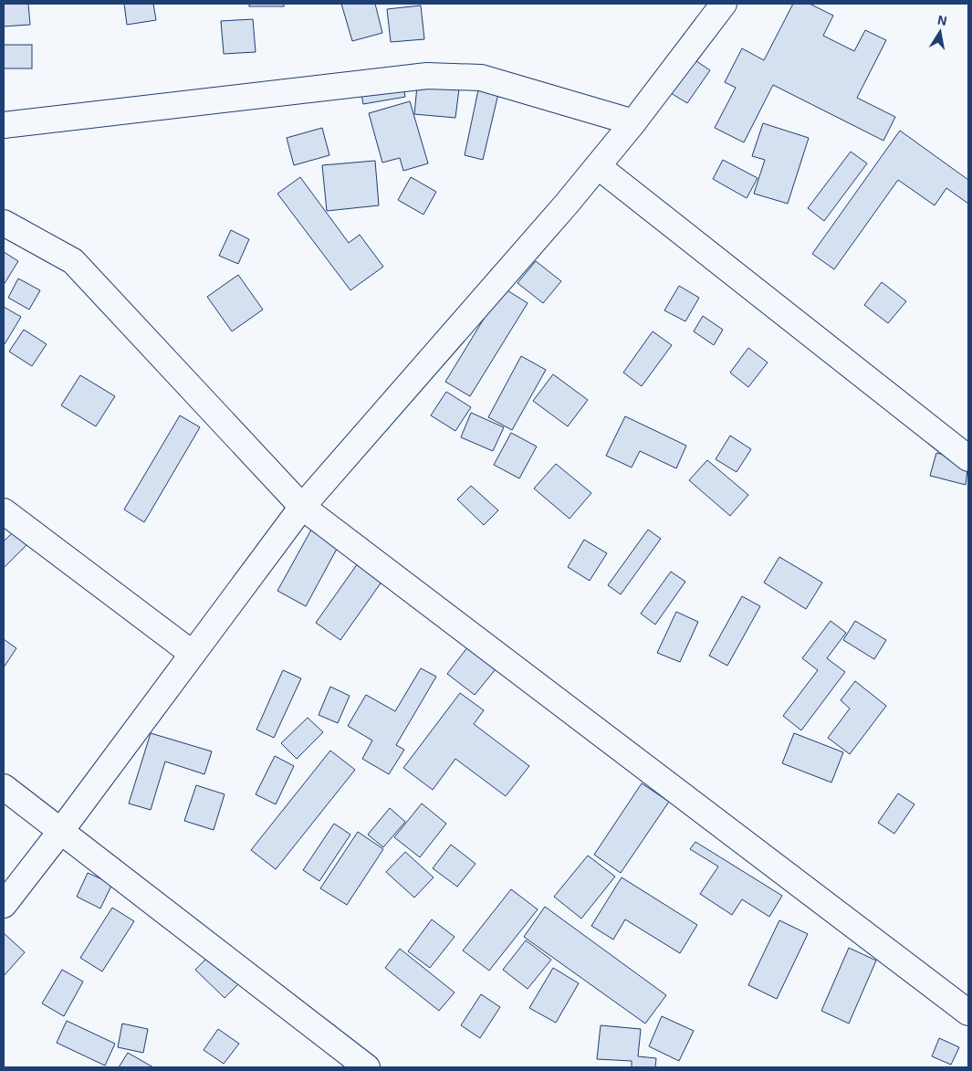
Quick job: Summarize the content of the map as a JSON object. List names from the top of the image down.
{
  "north": "top"
}
